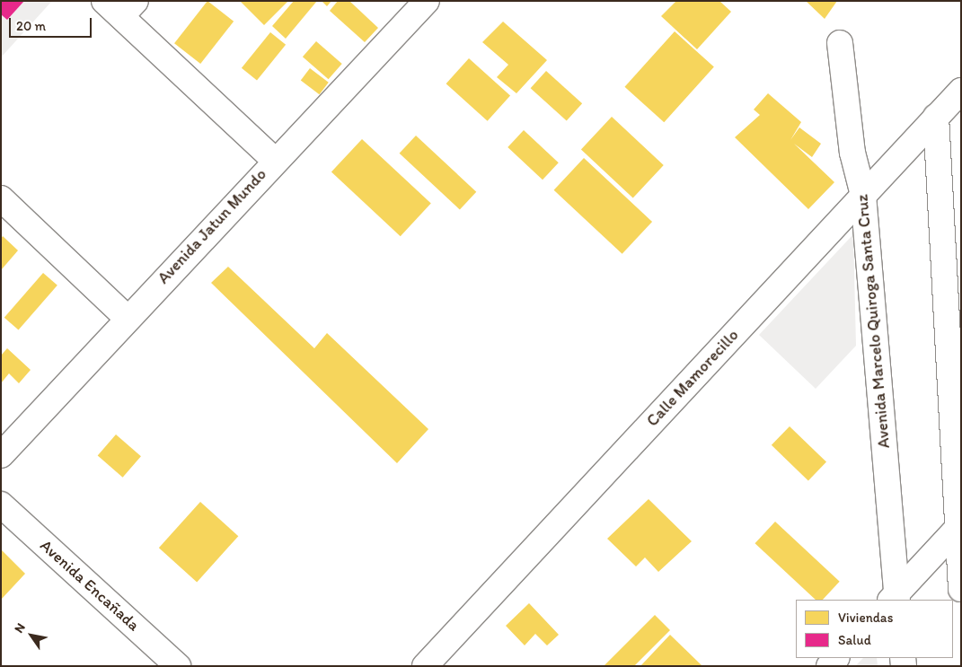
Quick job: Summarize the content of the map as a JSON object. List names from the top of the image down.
{
  "streets": {
    "street": [
      "Avenida Jatun Mundo",
      "Avenida Marcelo Quiroga Santa Cruz",
      "Calle Mamorecillo",
      "Avenida Encañada"
    ]
  },
  "crossings": [
    ["Avenida Marcelo Quiroga Santa Cruz", "Calle Mamorecillo"]
  ],
  "legend": ["Viviendas", "Salud"],
  "scale_bar": "20 m",
  "north": "top left"
}
